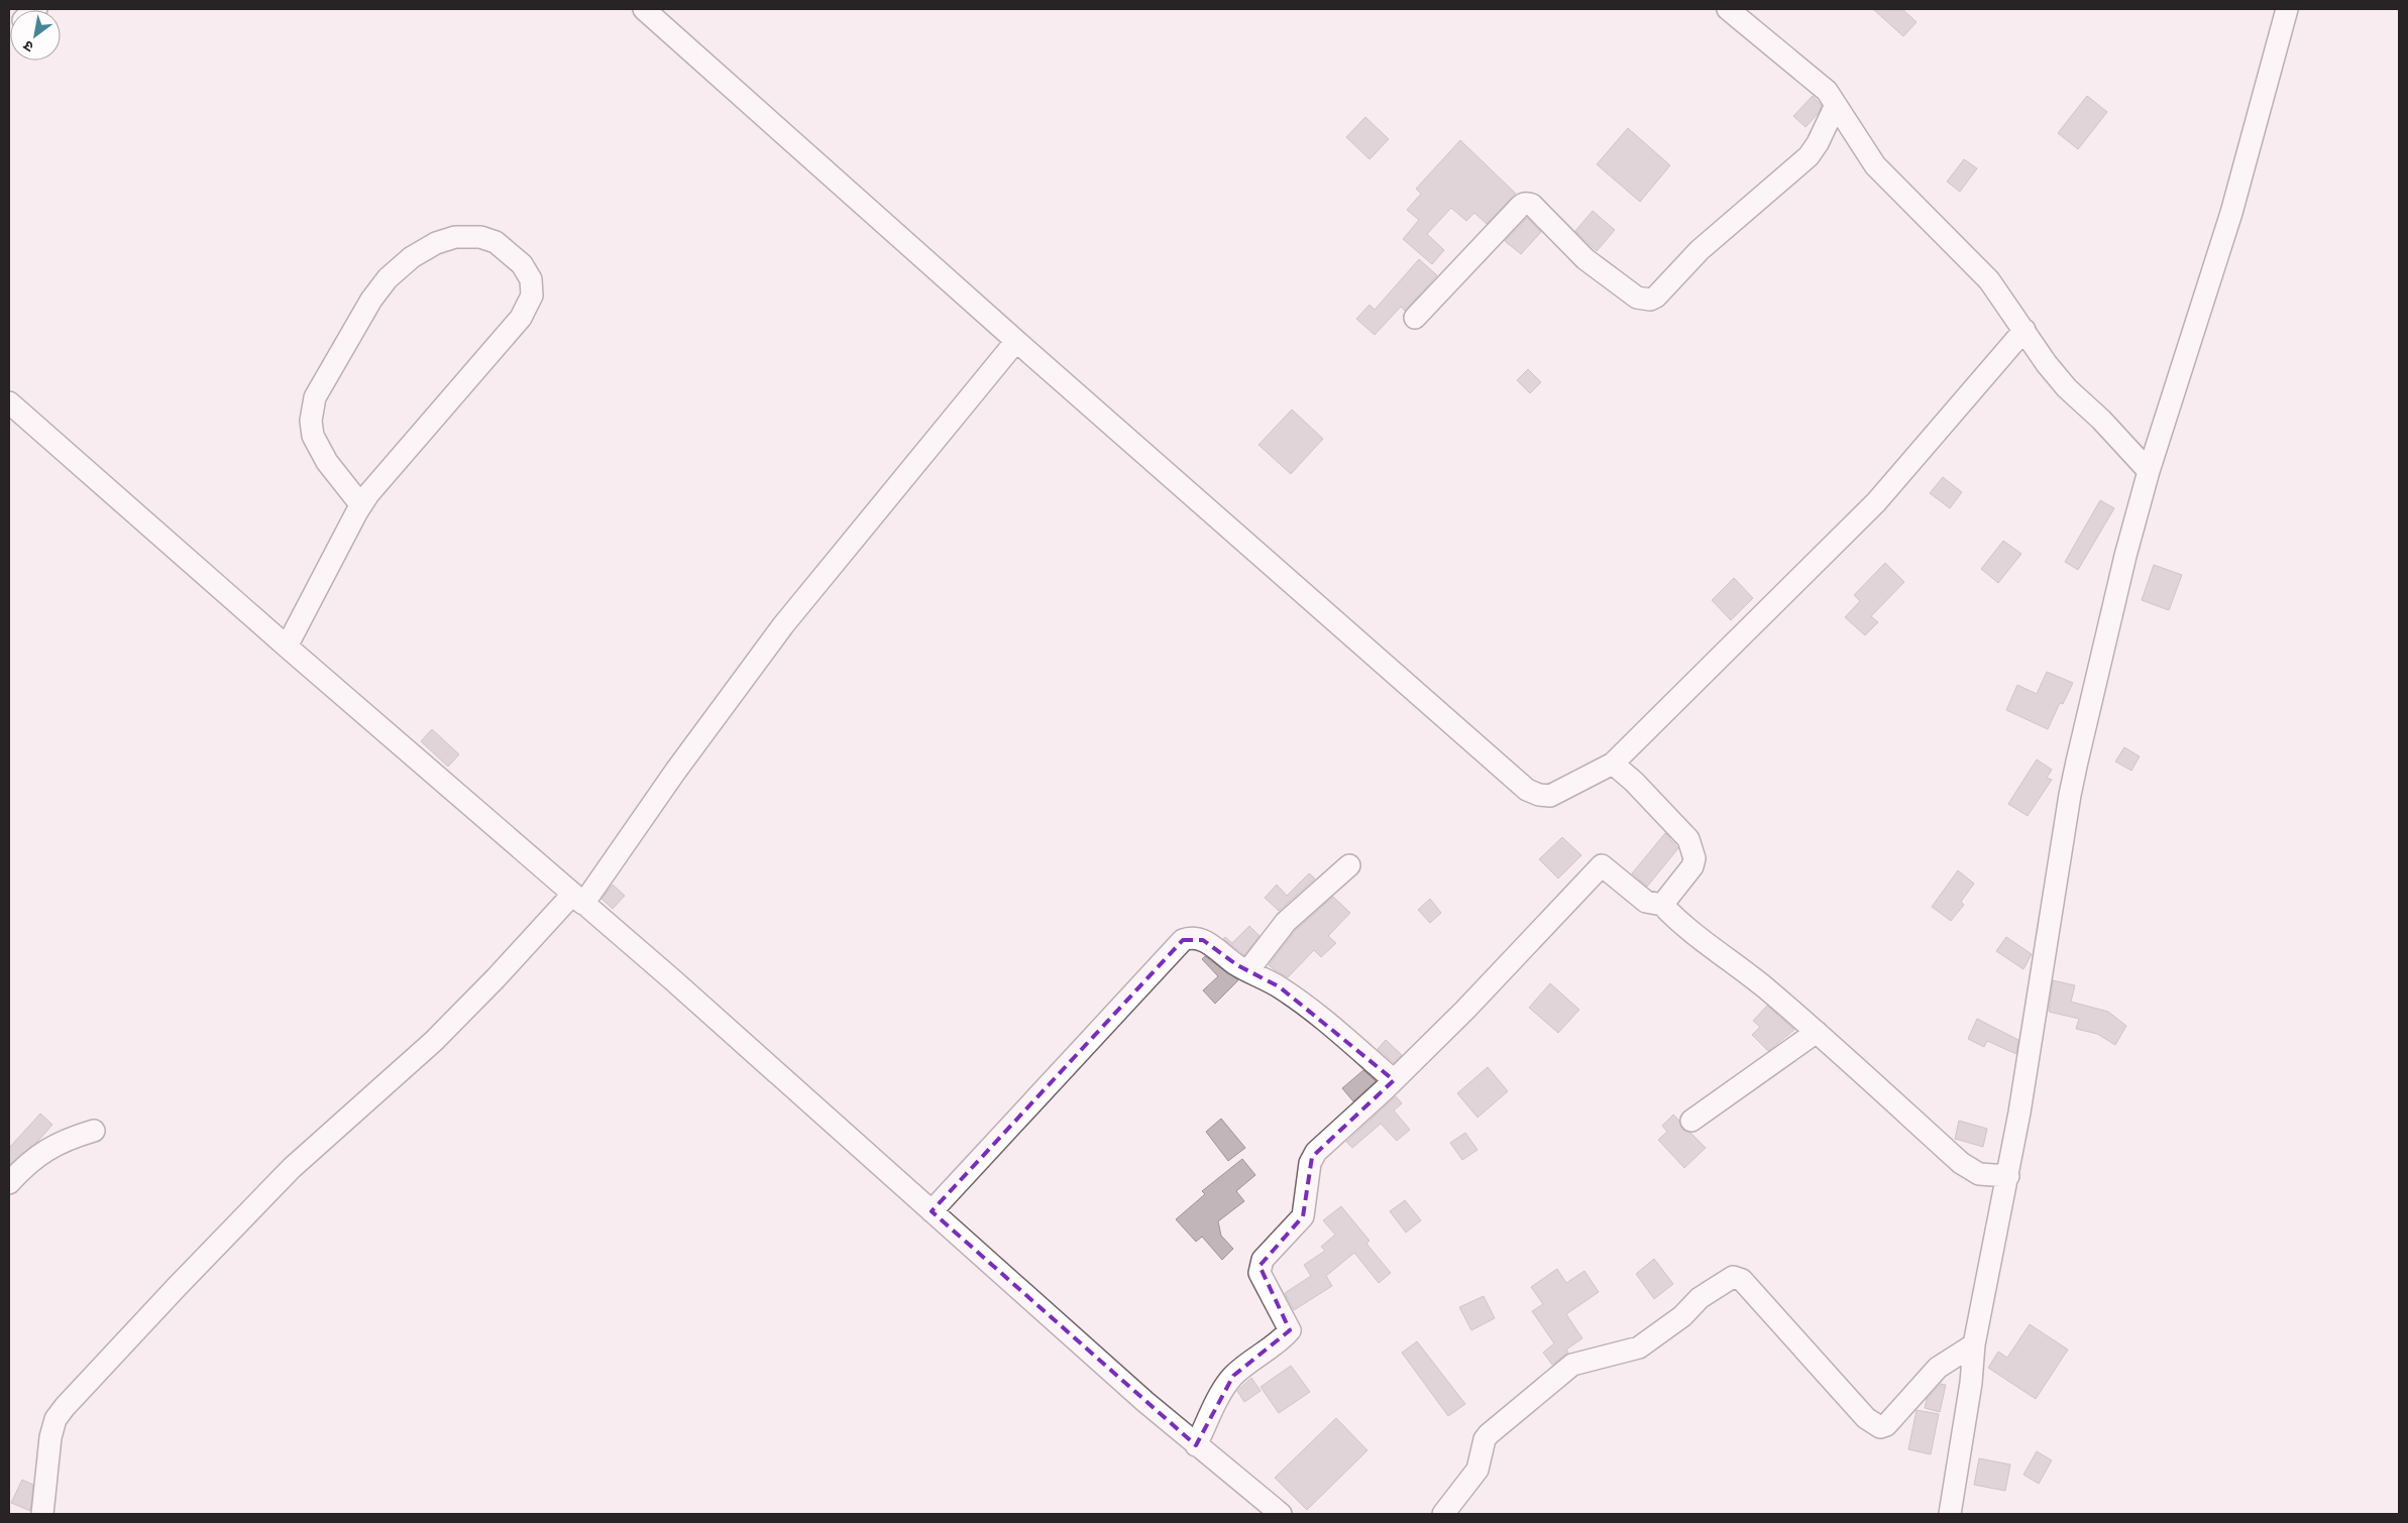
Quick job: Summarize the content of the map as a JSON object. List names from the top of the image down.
{
  "north": "bottom left"
}
